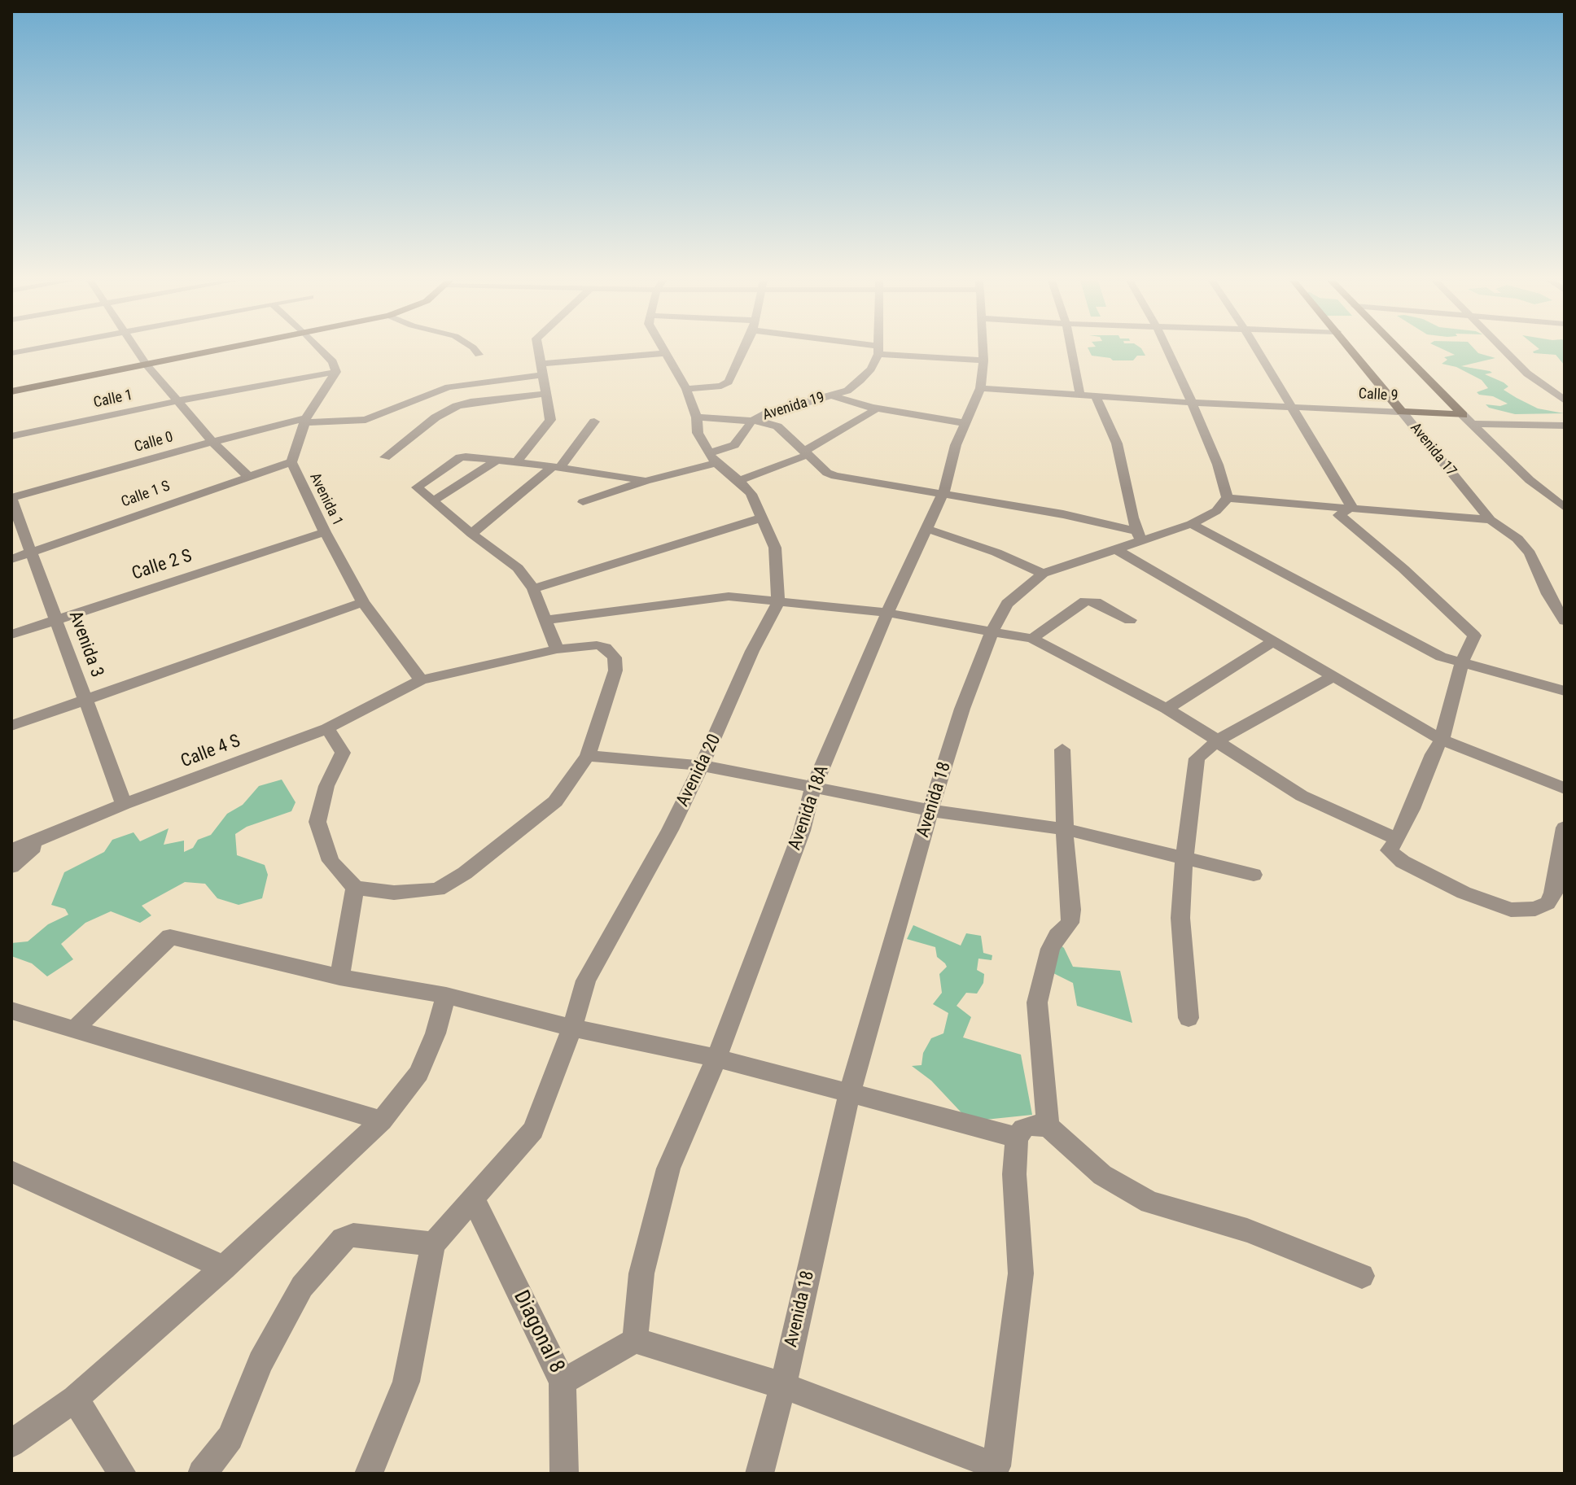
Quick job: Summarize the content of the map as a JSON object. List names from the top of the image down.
{
  "streets": {
    "main road": ["Calle 9", "Avenida 17"],
    "street": [
      "Calle 1",
      "Avenida 19",
      "Calle 0",
      "Calle 1 S",
      "Avenida 1",
      "Calle 2 S",
      "Avenida 3",
      "Calle 4 S",
      "Avenida 20",
      "Avenida 18",
      "Avenida 18A",
      "Diagonal 8"
    ]
  },
  "crossings": [
    ["Calle 9", "Avenida 17"],
    ["Calle 9", "Avenida 18A"],
    ["Calle 1", "Avenida 1"],
    ["Calle 0", "Avenida 1"],
    ["Calle 0", "Avenida 3"],
    ["Calle 1 S", "Avenida 1"],
    ["Calle 1 S", "Avenida 3"],
    ["Avenida 1", "Calle 2 S"],
    ["Avenida 1", "Calle 4 S"],
    ["Calle 2 S", "Avenida 3"],
    ["Avenida 3", "Calle 4 S"],
    ["Avenida 20", "Diagonal 8"]
  ]
}
